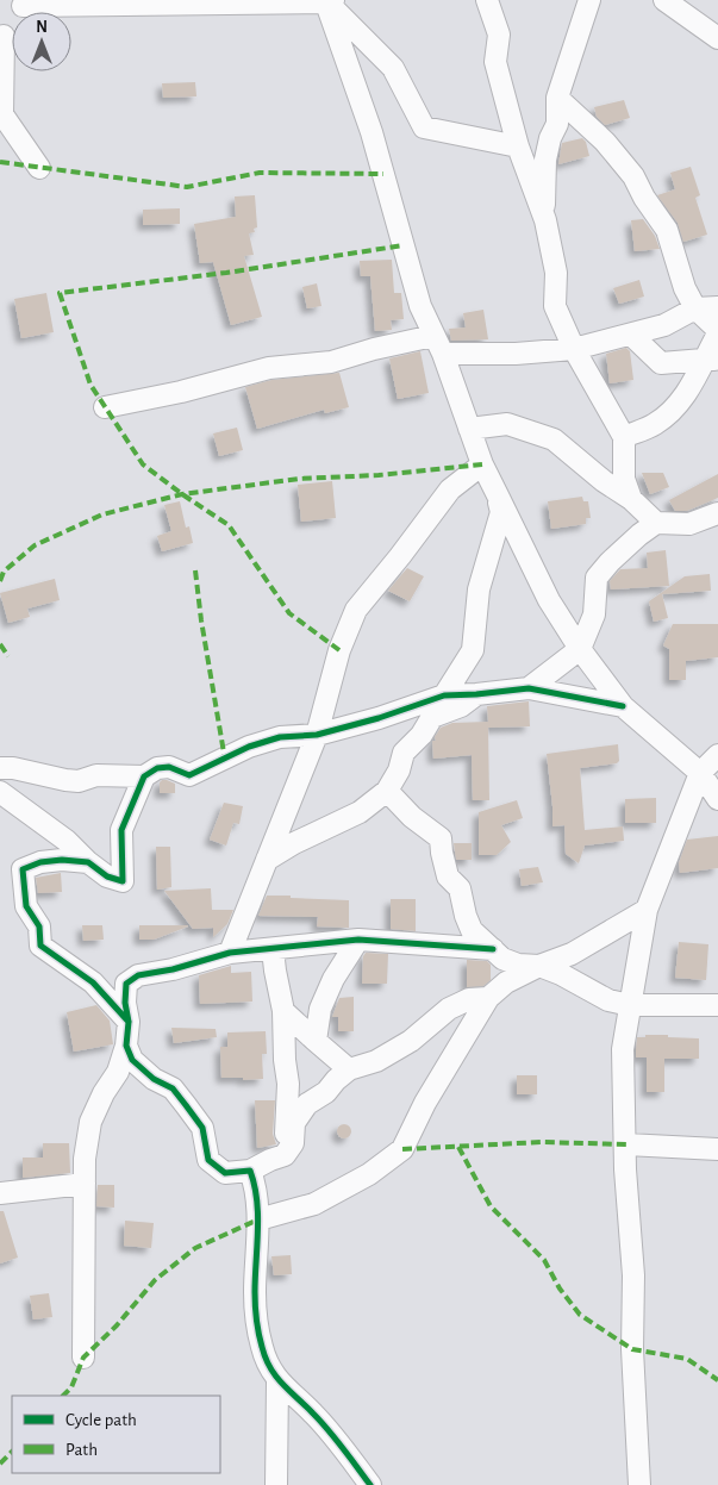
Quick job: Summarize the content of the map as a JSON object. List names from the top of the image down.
{
  "legend": ["Cycle path", "Path"],
  "north": "top"
}
